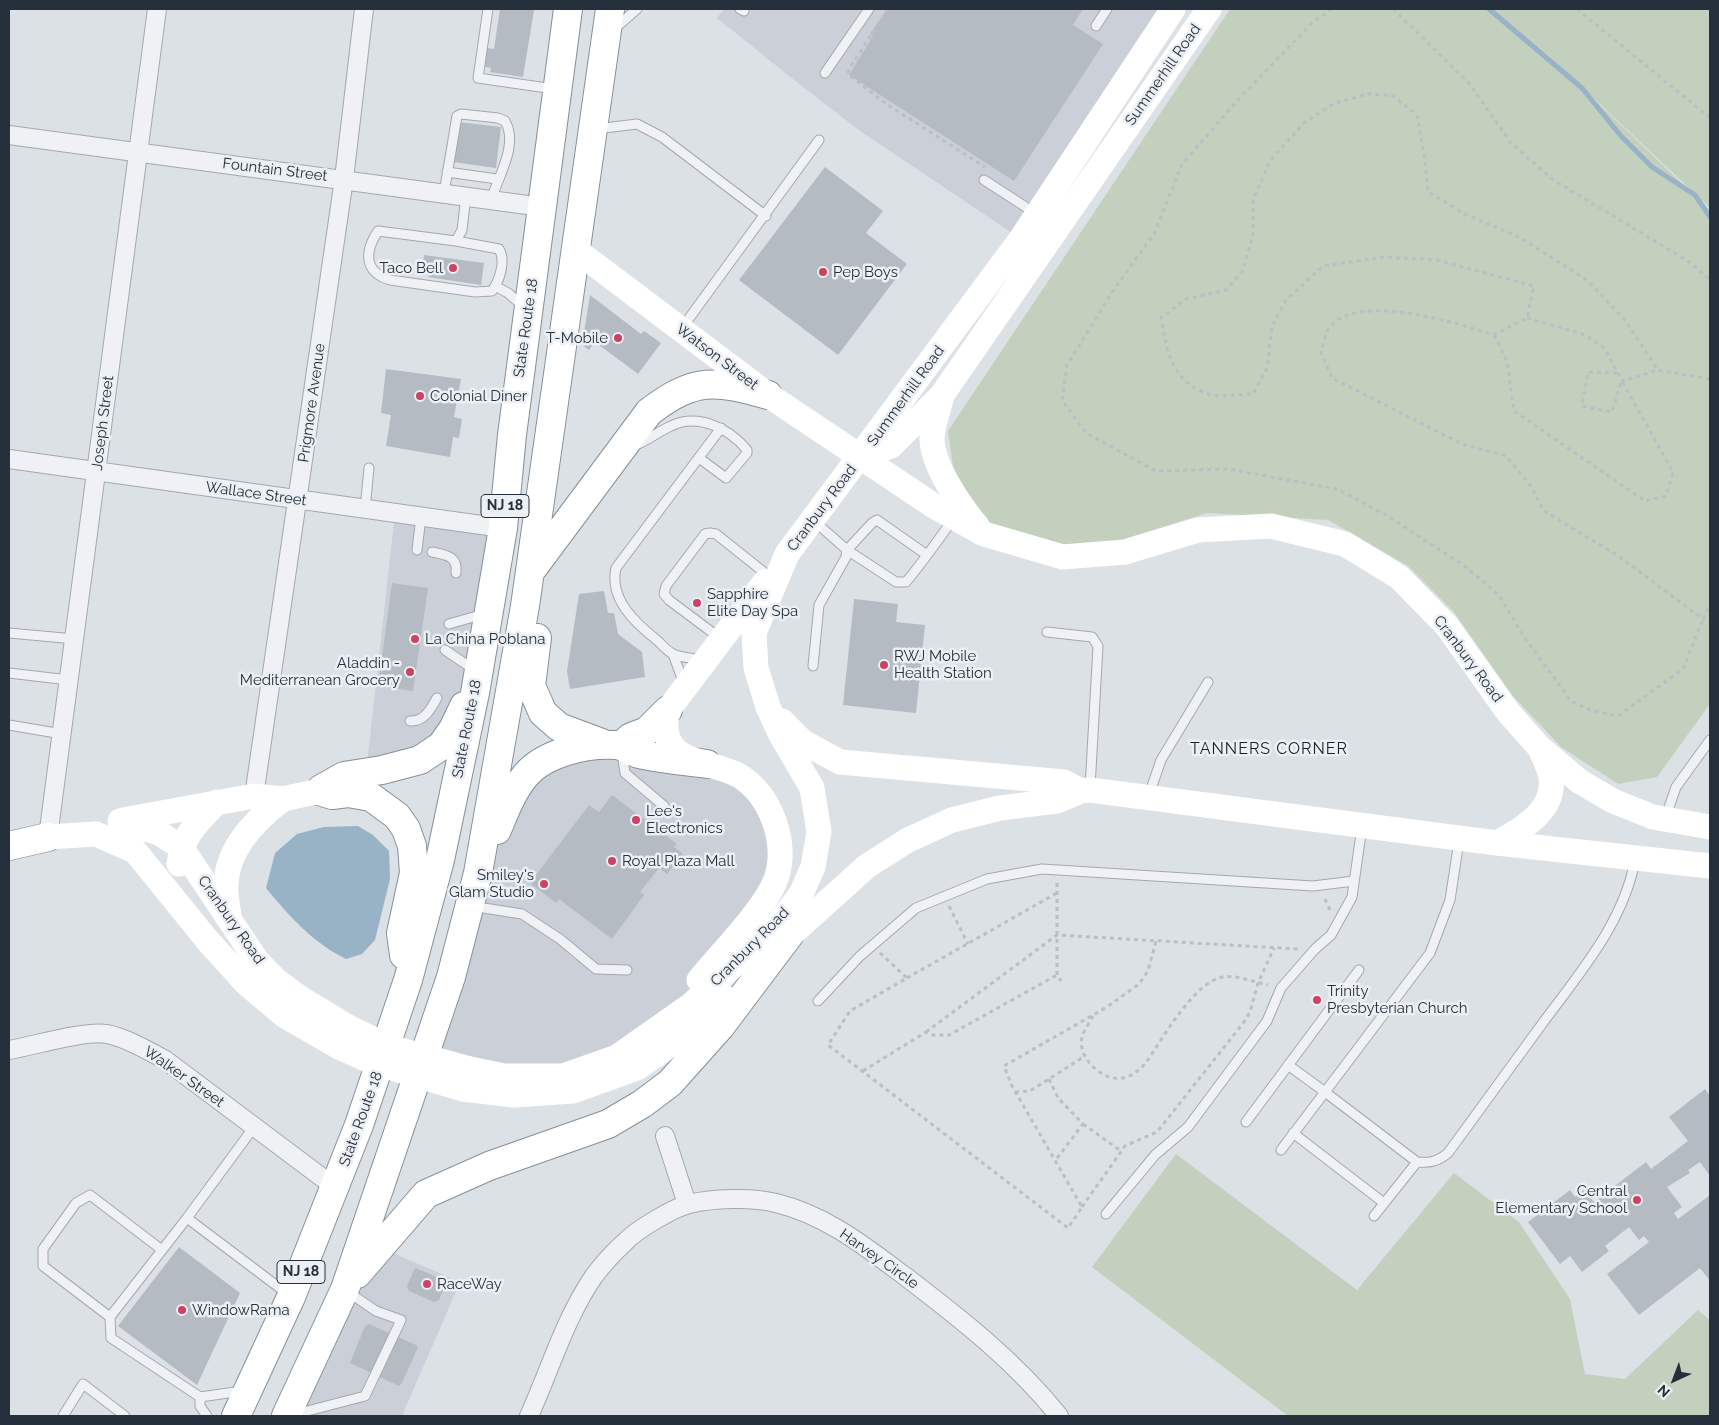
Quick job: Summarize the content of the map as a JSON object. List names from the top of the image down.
{
  "streets": {
    "main road": [
      "Summerhill Road",
      "State Route 18",
      "Watson Street",
      "NJ 18",
      "Cranbury Road"
    ],
    "street": [
      "Fountain Street",
      "Prigmore Avenue",
      "Joseph Street",
      "Wallace Street",
      "Walker Street",
      "Harvey Circle"
    ]
  },
  "crossings": [
    ["Summerhill Road", "Watson Street"],
    ["Summerhill Road", "Cranbury Road"],
    ["Fountain Street", "State Route 18"],
    ["Fountain Street", "Prigmore Avenue"],
    ["Fountain Street", "Joseph Street"],
    ["State Route 18", "Wallace Street"],
    ["State Route 18", "Walker Street"],
    ["Watson Street", "NJ 18"],
    ["Watson Street", "Cranbury Road"],
    ["Prigmore Avenue", "Wallace Street"],
    ["Prigmore Avenue", "Cranbury Road"],
    ["Joseph Street", "Wallace Street"],
    ["Joseph Street", "Cranbury Road"]
  ],
  "districts": ["TANNERS CORNER"],
  "places": [
    "Taco Bell",
    "Pep Boys",
    "T-Mobile",
    "Colonial Diner",
    "Sapphire Elite Day Spa",
    "La China Poblana",
    "RWJ Mobile Health Station",
    "Aladdin - Mediterranean Grocery",
    "Lee's Electronics",
    "Royal Plaza Mall",
    "Smiley's Glam Studio",
    "Trinity Presbyterian Church",
    "Central Elementary School",
    "RaceWay",
    "WindowRama"
  ],
  "north": "bottom left"
}
